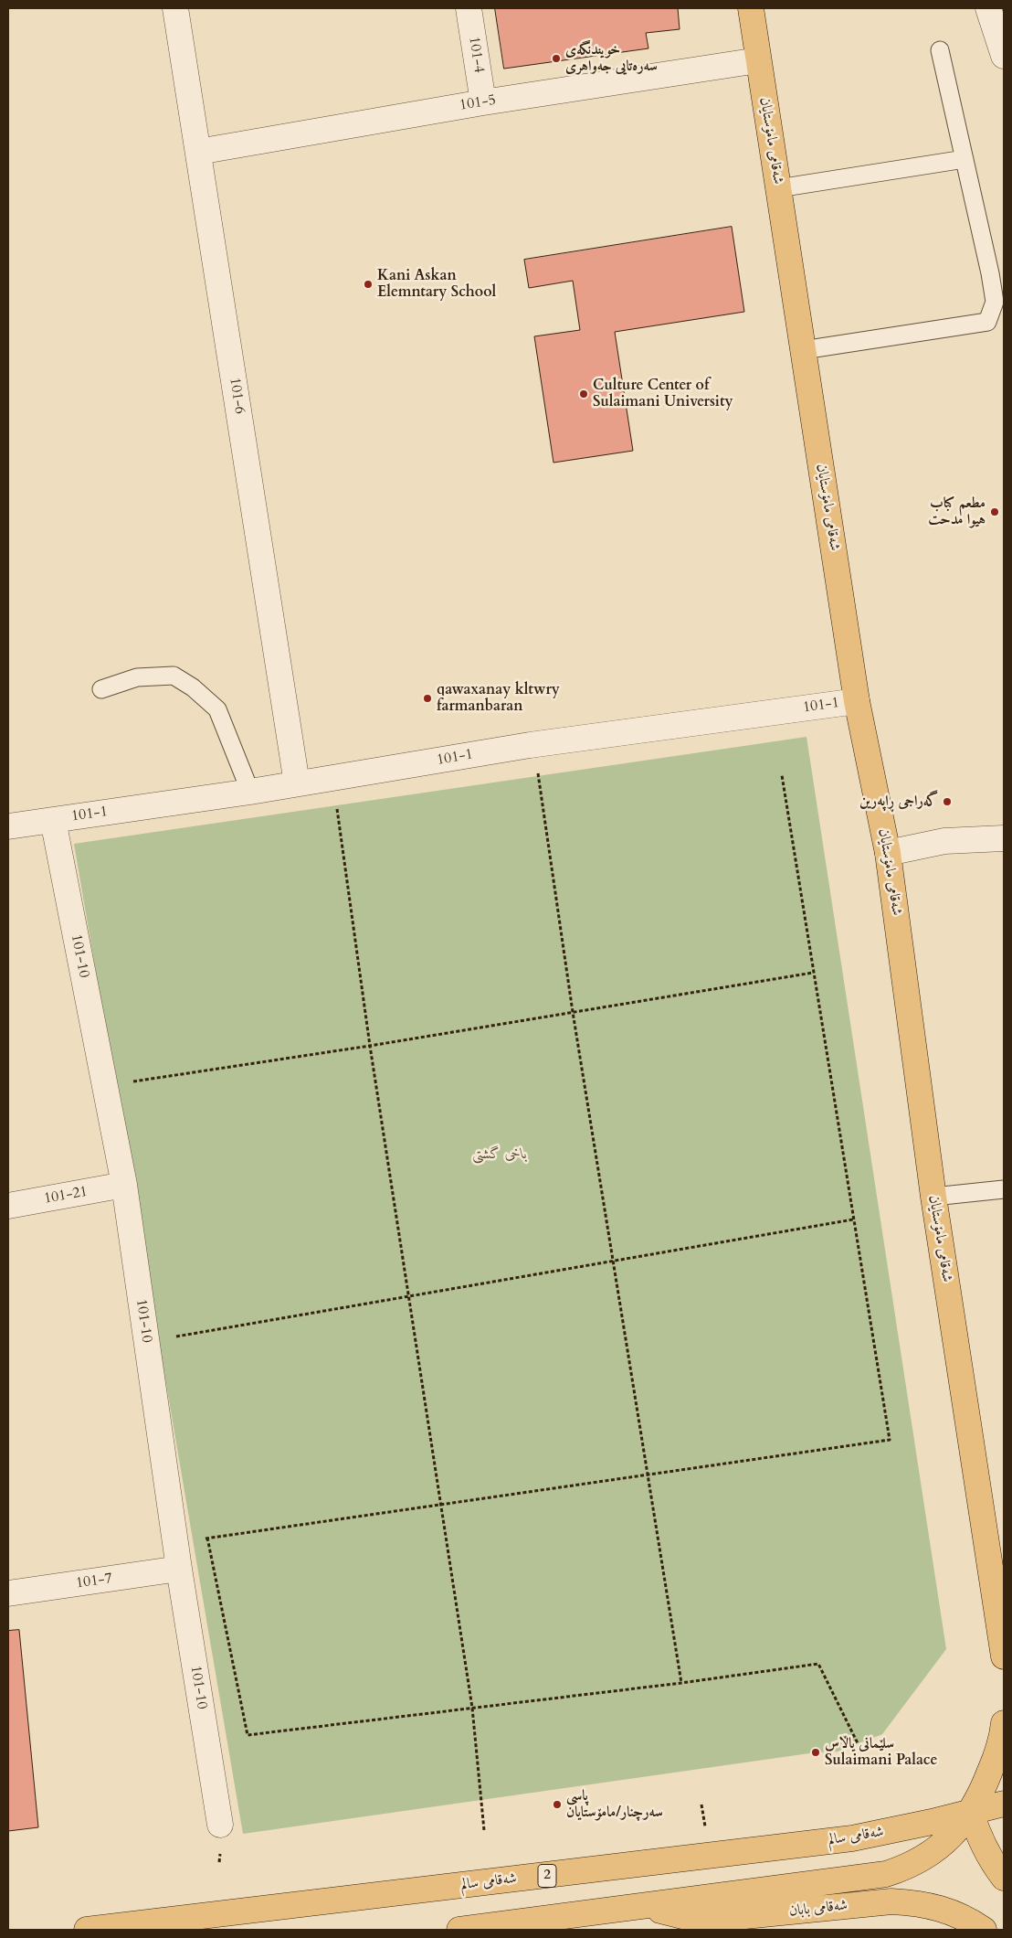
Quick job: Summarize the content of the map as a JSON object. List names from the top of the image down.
{
  "streets": {
    "main road": [
      "شەقامی مامۆستایان",
      "شەقامی سالم",
      "2",
      "شەقامی بابان"
    ],
    "street": [
      "101-4",
      "101-5",
      "101-6",
      "101-1",
      "101-10",
      "101-21",
      "101-7"
    ]
  },
  "crossings": [
    ["101-4", "101-5"],
    ["101-5", "شەقامی مامۆستایان"],
    ["101-5", "101-6"],
    ["شەقامی مامۆستایان", "101-1"],
    ["101-6", "101-1"],
    ["101-1", "101-10"],
    ["101-10", "101-21"],
    ["101-10", "101-7"]
  ],
  "parks": ["باخی گشتی"],
  "places": [
    "خویندنگەی سەرەتایی جەواهری",
    "Kani Askan Elemntary School",
    "Culture Center of Sulaimani University",
    "مطعم كباب هيوا مدحت",
    "qawaxanay kltwry farmanbaran",
    "گەراجی ڕاپەرین",
    "سلێمانی پاڵاس Sulaimani Palace",
    "پاسی سەرچنار/مامۆستایان"
  ]
}
